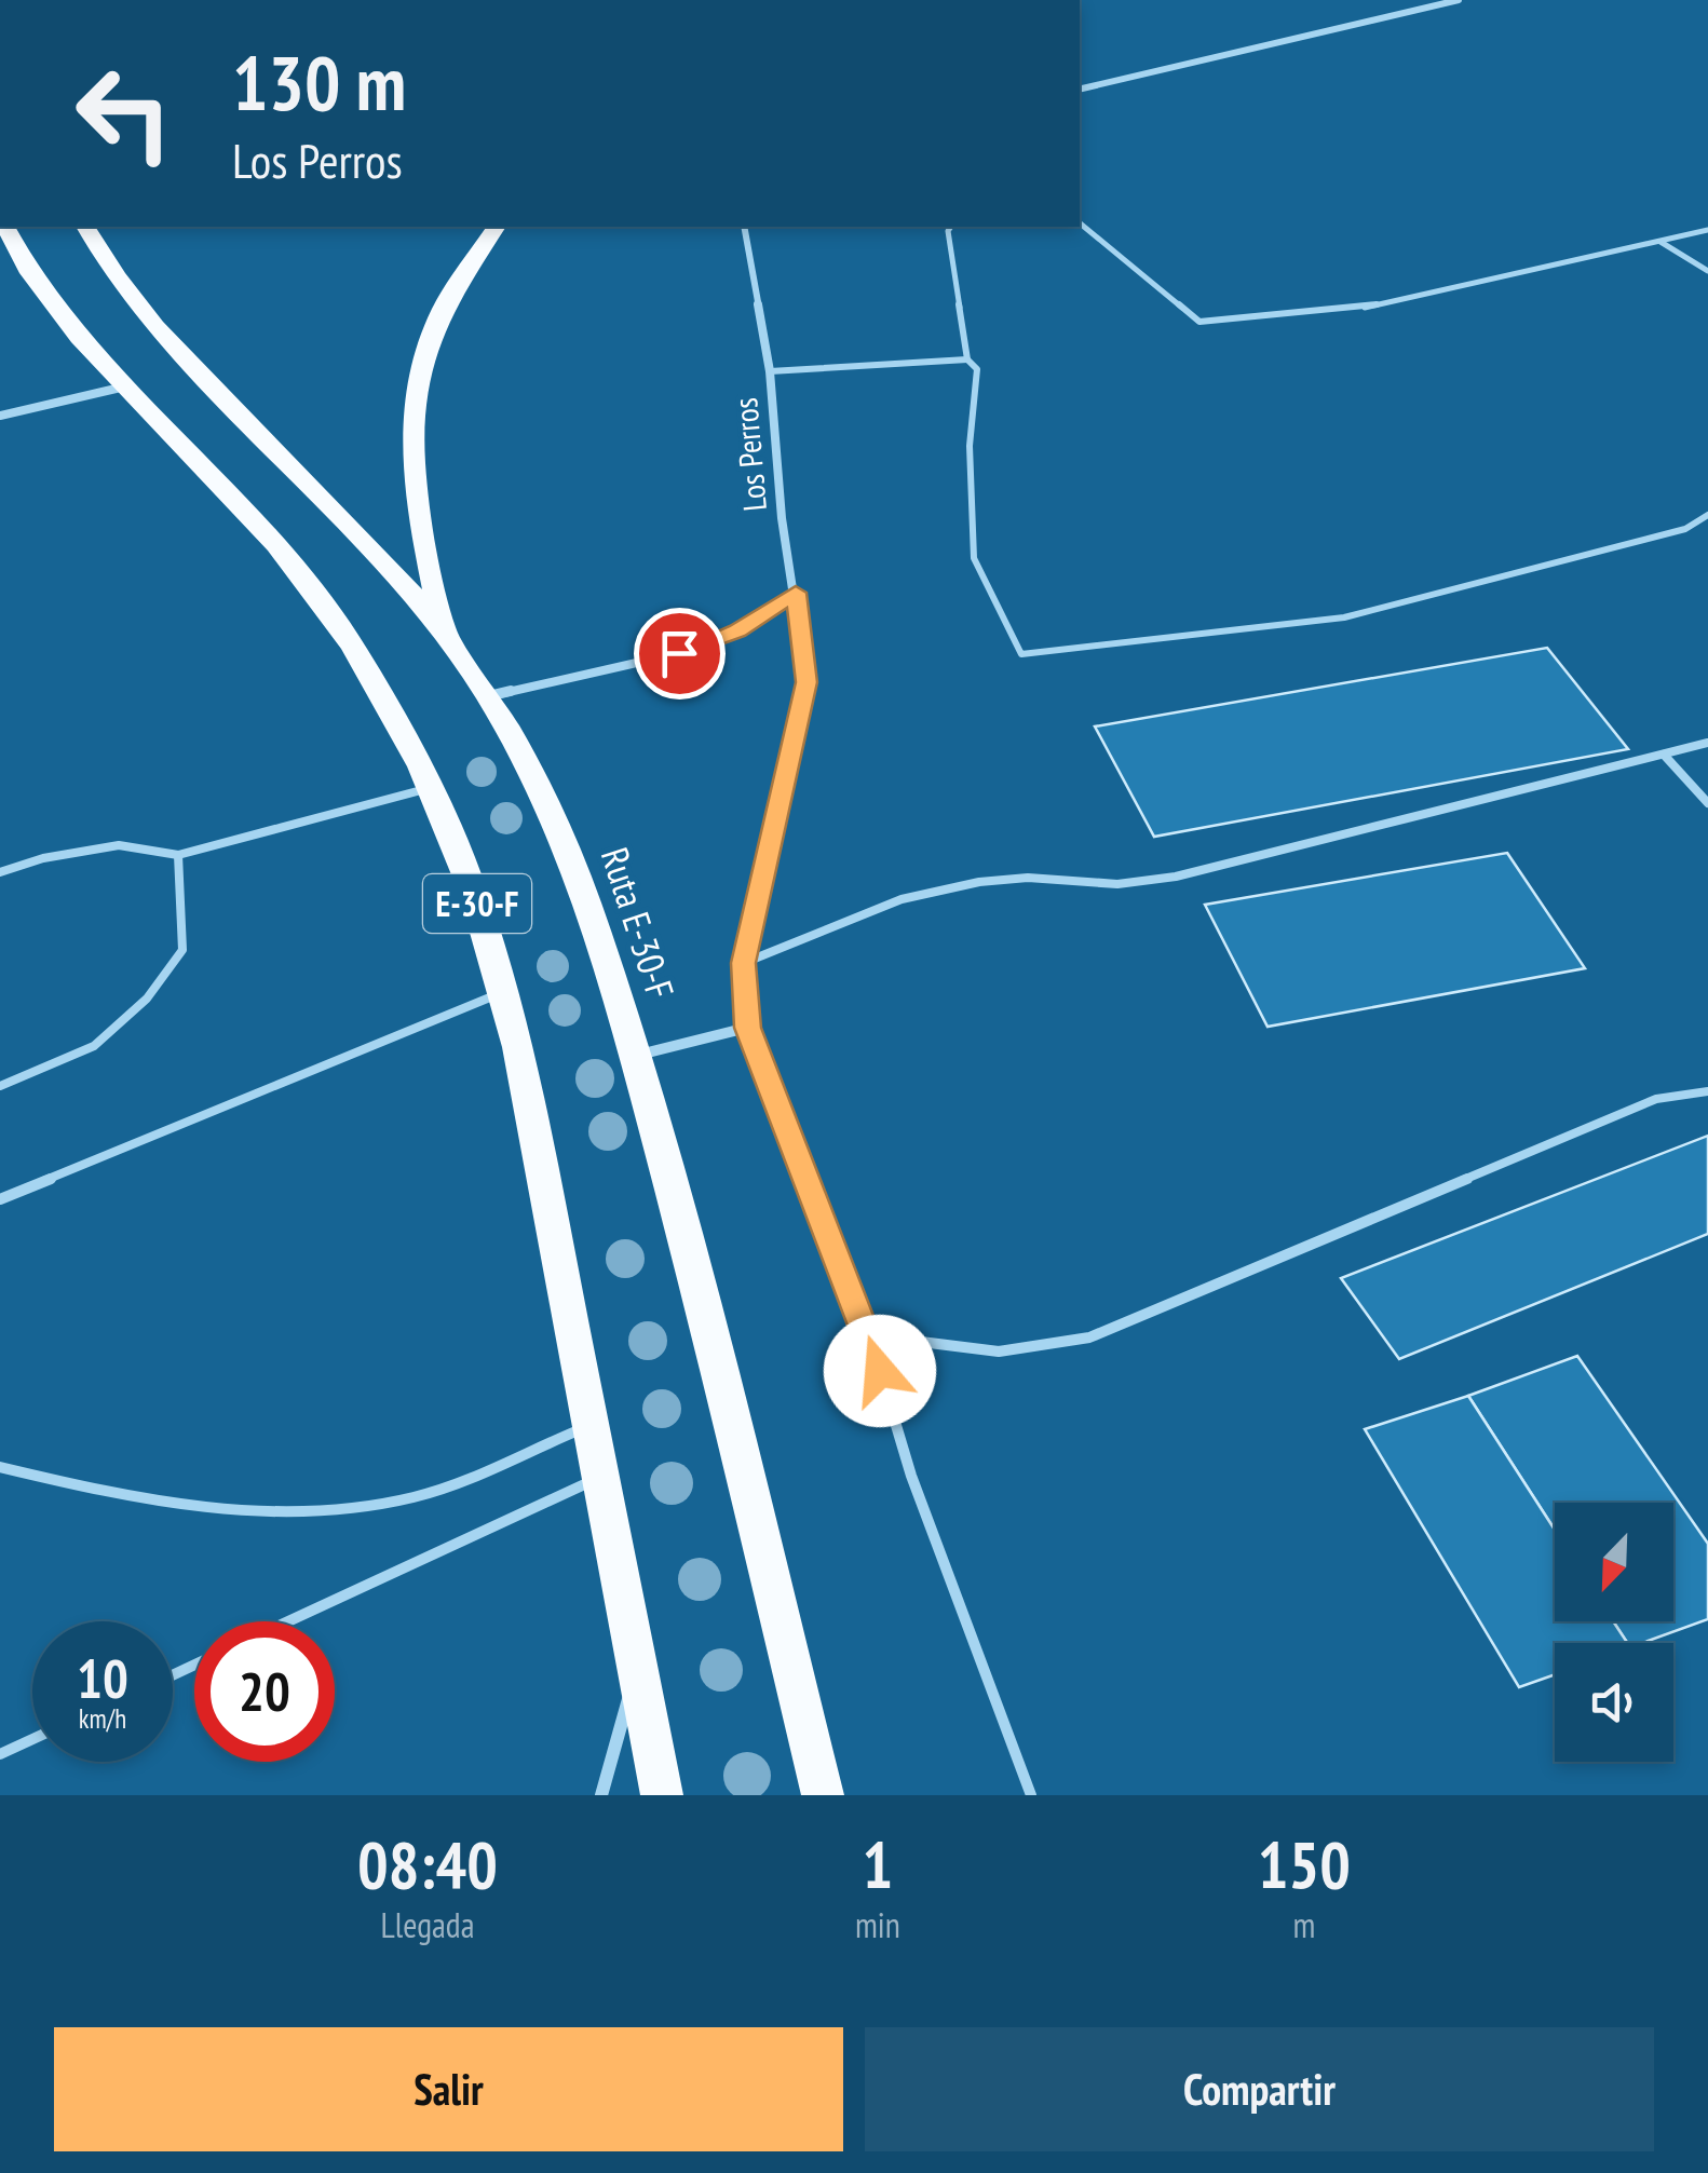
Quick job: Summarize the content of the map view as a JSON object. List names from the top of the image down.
{
  "streets": {
    "highway": ["E-30-F", "Ruta E-30-F"],
    "street": ["Los Perros"]
  },
  "north": "bottom left",
  "page": {
    "turn": ["130 m", "Los Perros"],
    "speed": "10 km/h",
    "limit": "20",
    "eta": [
      "08:40",
      "Llegada",
      "1",
      "min",
      "150",
      "m"
    ],
    "buttons": ["Salir", "Compartir"]
  }
}
